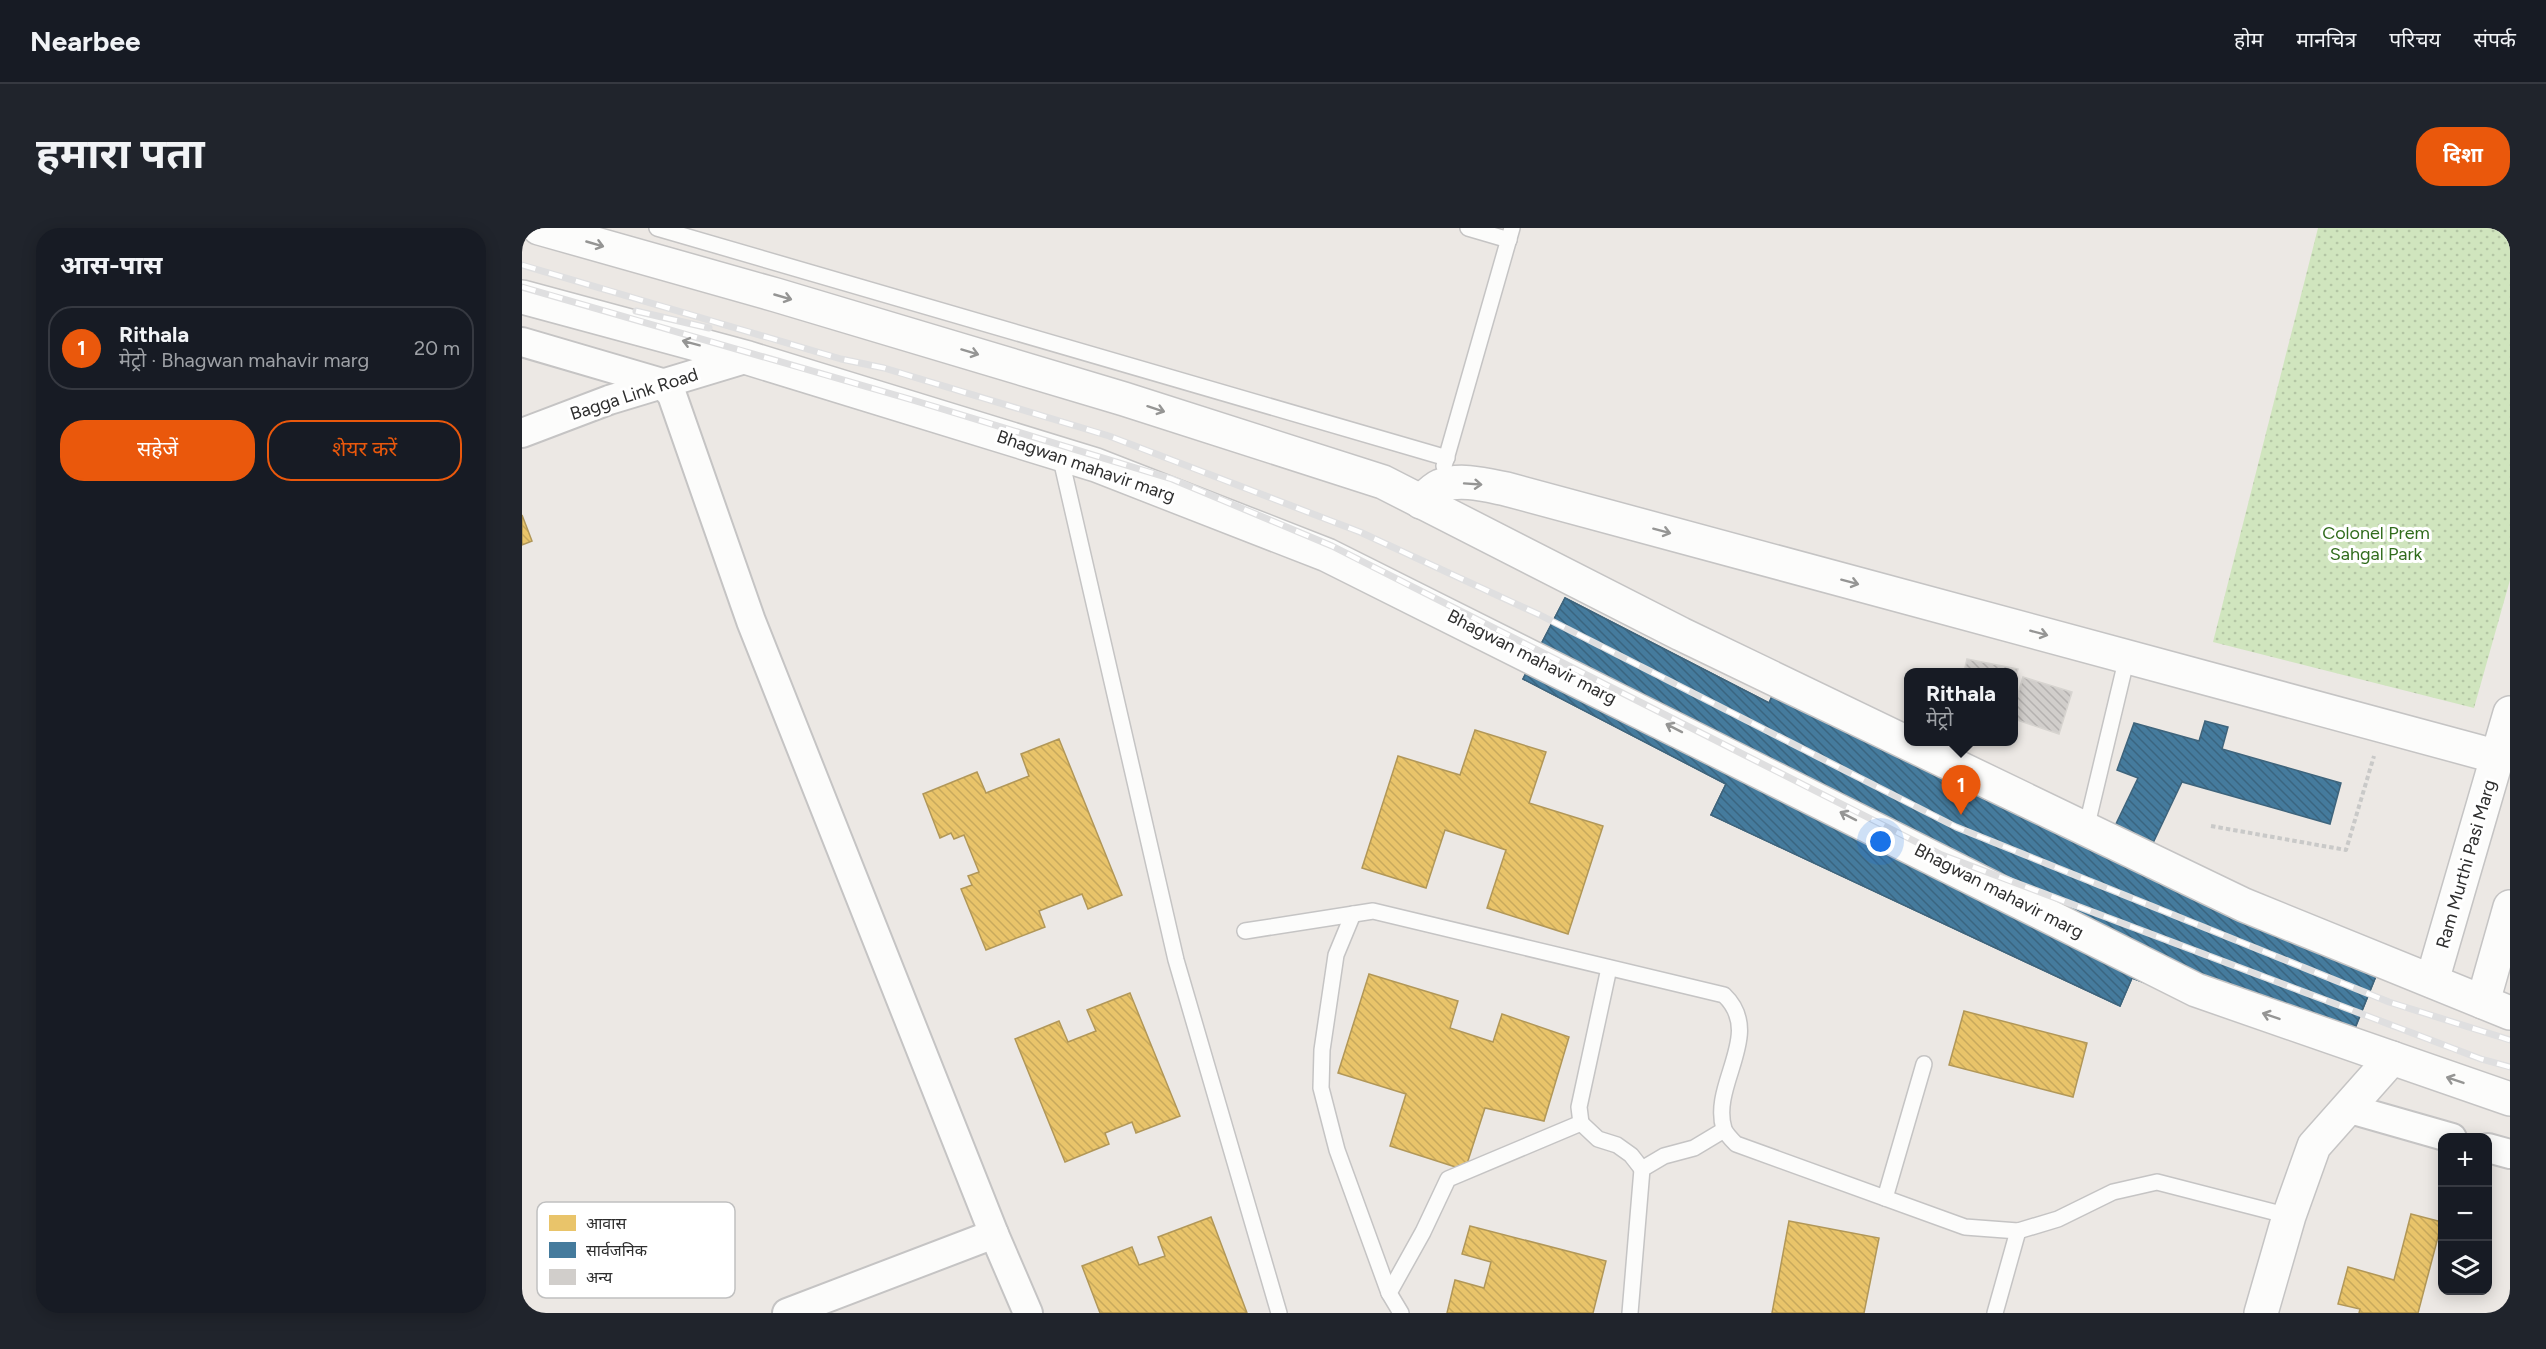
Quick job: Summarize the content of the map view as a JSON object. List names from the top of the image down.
{
  "streets": {
    "main road": ["Bhagwan mahavir marg", "Ram Murthi Pasi Marg"],
    "street": ["Bagga Link Road"]
  },
  "crossings": [
    ["Bagga Link Road", "Bhagwan mahavir marg"]
  ],
  "parks": ["Colonel Prem Sahgal Park"],
  "legend": ["आवास", "सार्वजनिक", "अन्य"],
  "page": {
    "header": "Nearbee",
    "nav": [
      "होम",
      "मानचित्र",
      "परिचय",
      "संपर्क"
    ],
    "buttons": [
      "दिशा",
      ["सहेजें", "शेयर करें"]
    ],
    "title": "हमारा पता",
    "heading": "आस-पास",
    "list": [
      {
        "mark": "1",
        "name": "Rithala",
        "note": "मेट्रो · Bhagwan mahavir marg",
        "value": "20 m"
      }
    ],
    "popup": ["Rithala", "मेट्रो"],
    "pins": "1",
    "map_buttons": ["+", "−"]
  }
}
